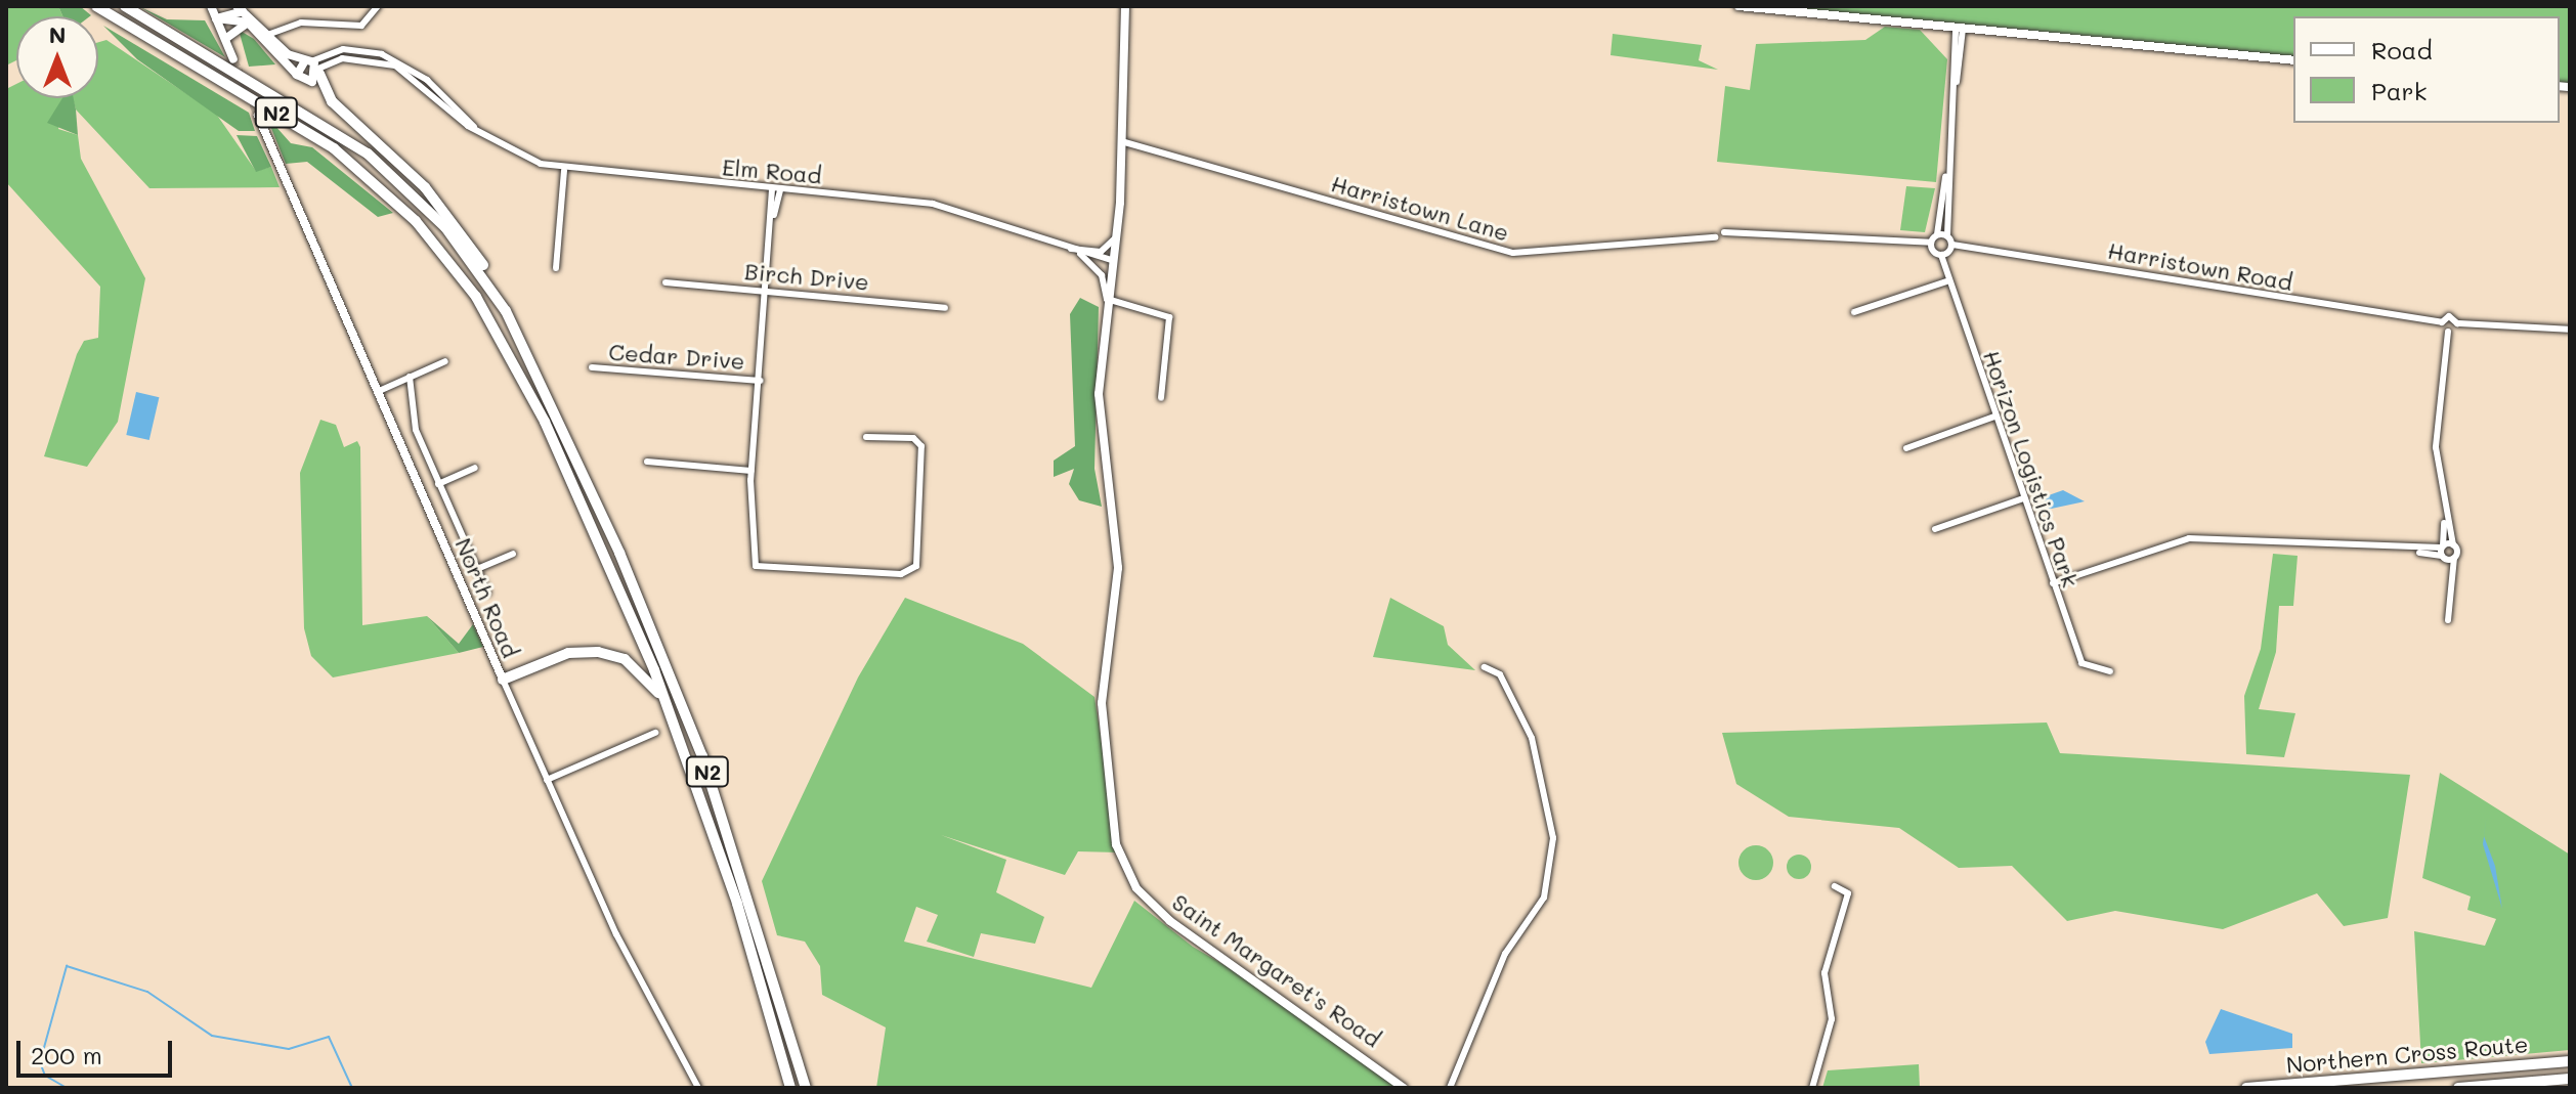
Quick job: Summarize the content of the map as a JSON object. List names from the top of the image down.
{
  "streets": {
    "highway": ["N2", "Northern Cross Route"],
    "main road": ["North Road", "Saint Margaret's Road"],
    "street": [
      "Elm Road",
      "Harristown Lane",
      "Harristown Road",
      "Birch Drive",
      "Cedar Drive",
      "Horizon Logistics Park"
    ]
  },
  "crossings": [
    ["Elm Road", "Saint Margaret's Road"],
    ["Harristown Lane", "Saint Margaret's Road"]
  ],
  "legend": ["Road", "Park"],
  "scale_bar": "200 m",
  "north": "top"
}
